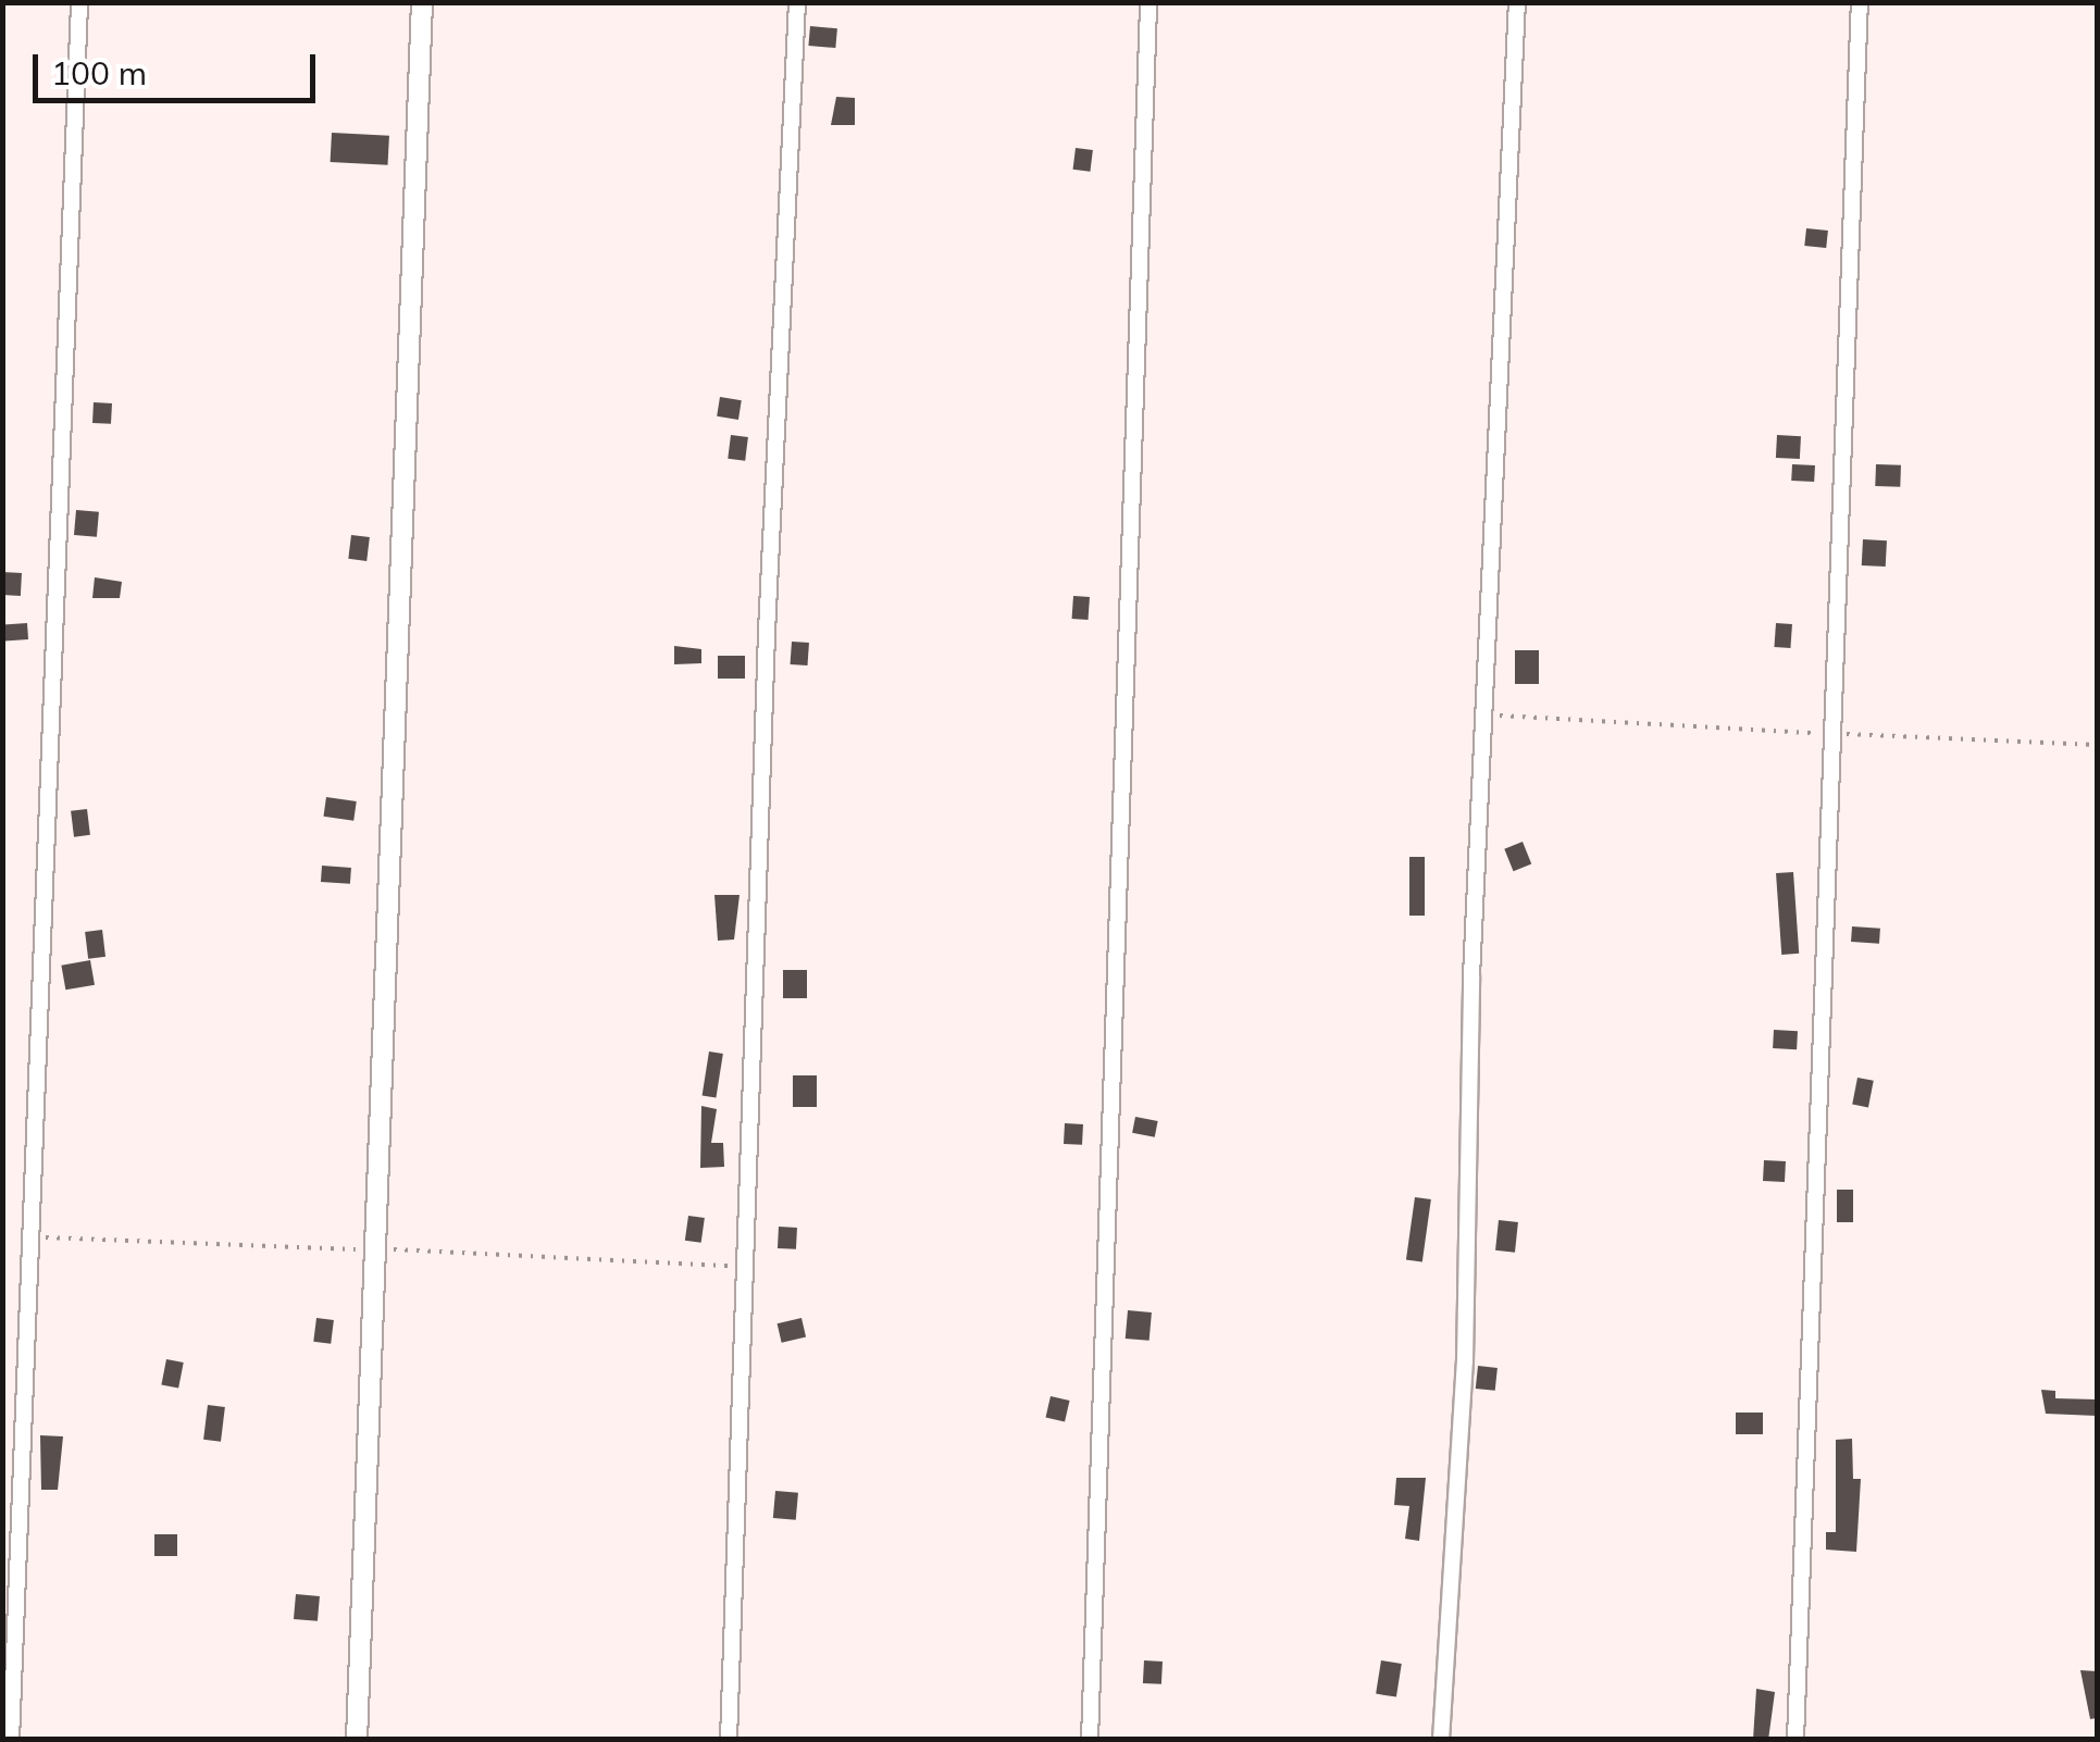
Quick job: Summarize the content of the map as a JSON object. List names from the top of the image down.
{
  "scale_bar": "100 m"
}
